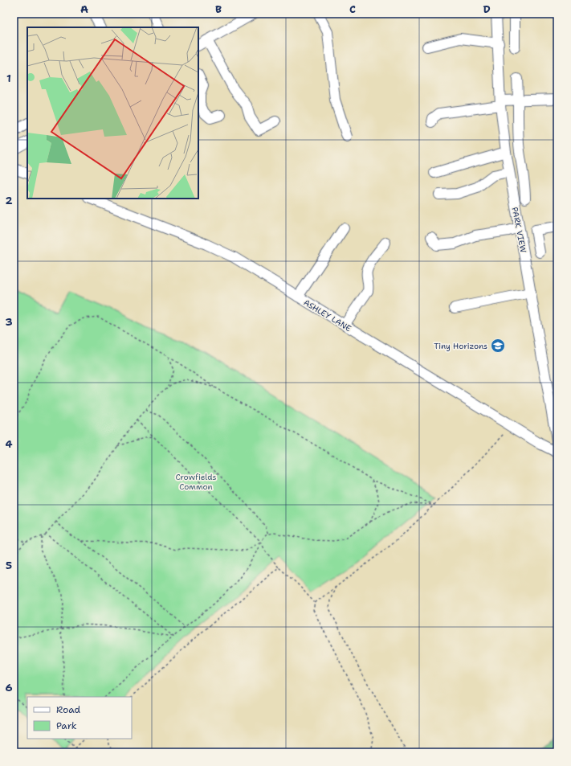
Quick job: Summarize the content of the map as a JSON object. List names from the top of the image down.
{
  "streets": {
    "street": ["PARK VIEW", "ASHLEY LANE"]
  },
  "parks": ["Crowfields Common"],
  "places": {
    "school or university": ["Tiny Horizons"]
  },
  "legend": ["Road", "Park"],
  "grid": {
    "columns": [
      "A",
      "B",
      "C",
      "D"
    ],
    "rows": [
      "1",
      "2",
      "3",
      "4",
      "5",
      "6"
    ]
  }
}
